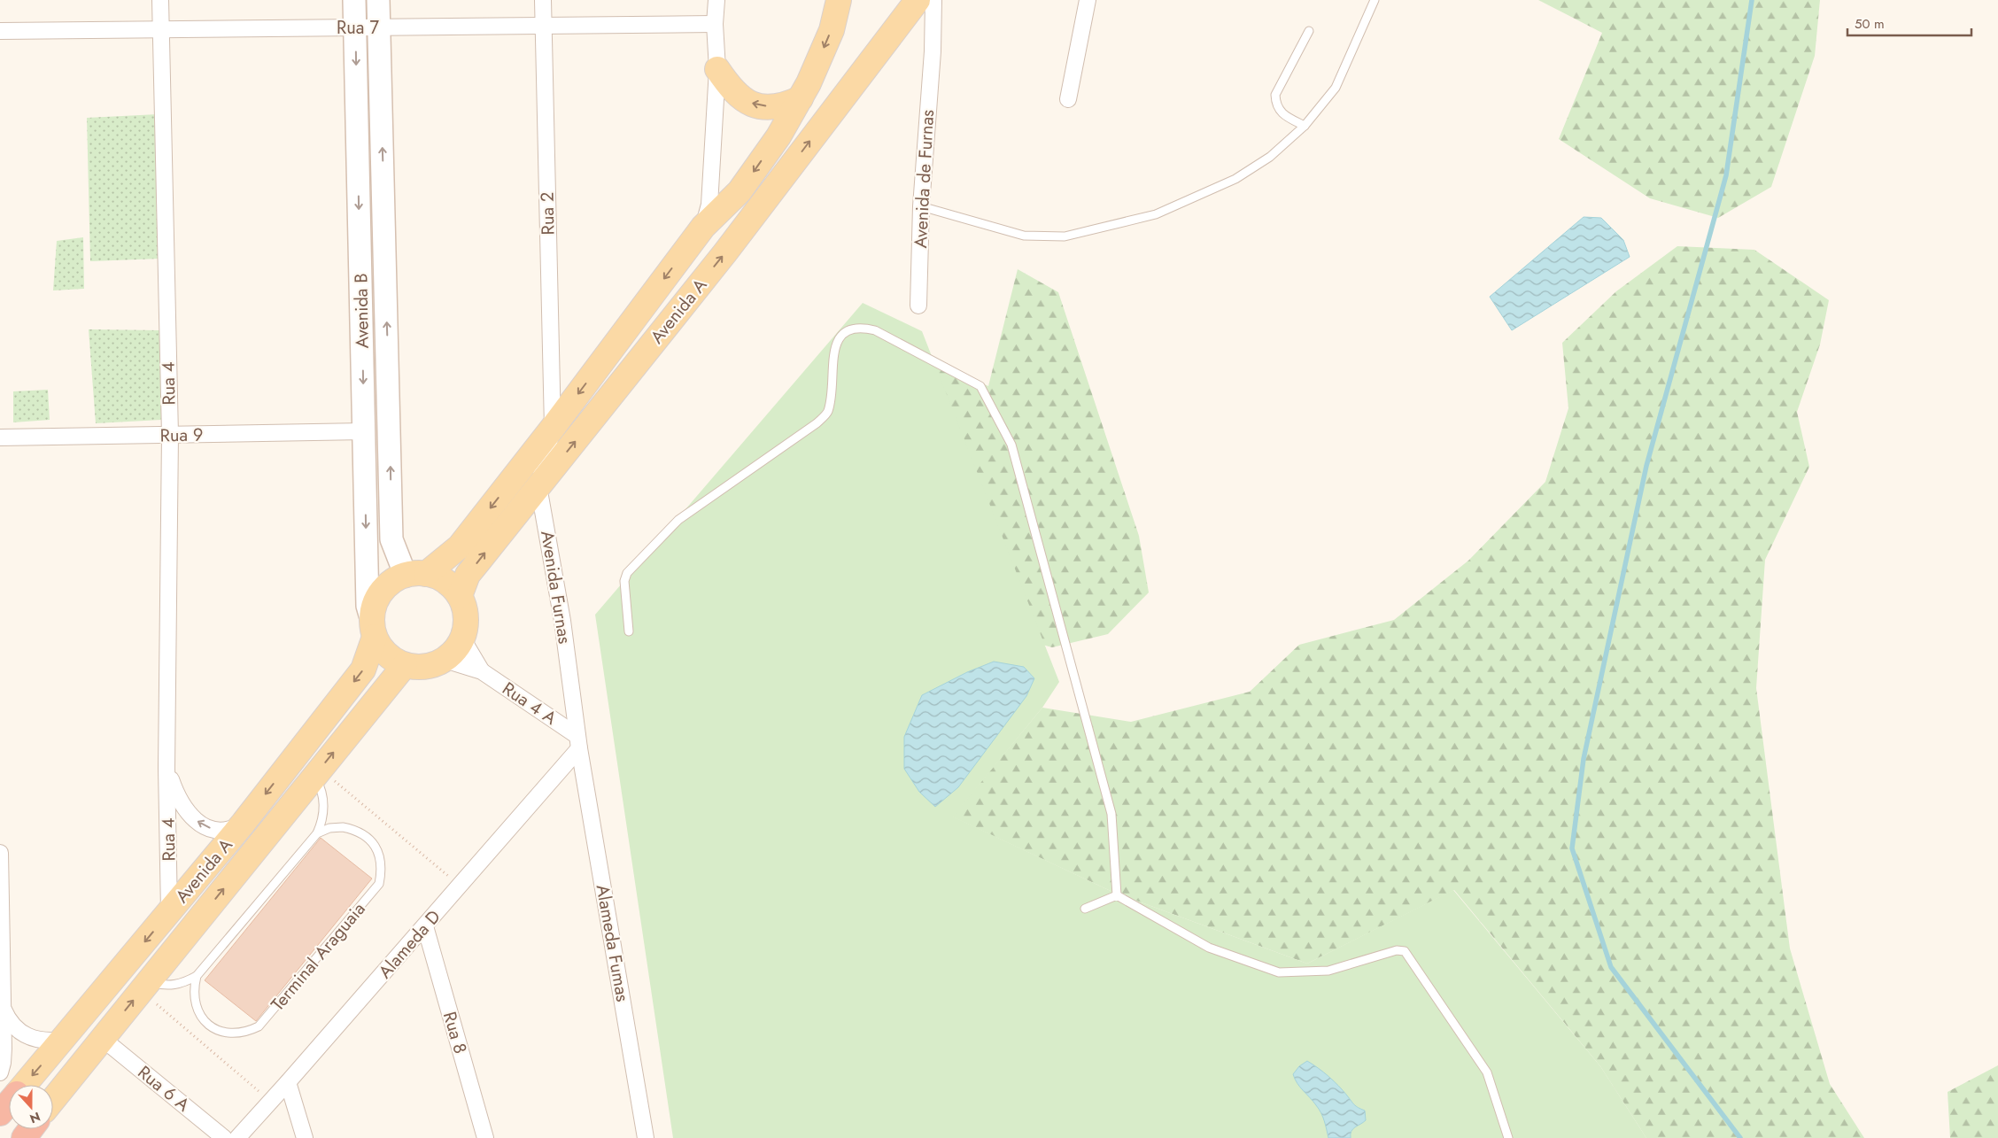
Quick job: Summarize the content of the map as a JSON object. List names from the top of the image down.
{
  "streets": {
    "main road": ["Avenida de Furnas", "Avenida A"],
    "street": [
      "Rua 7",
      "Rua 2",
      "Avenida B",
      "Rua 4",
      "Rua 9",
      "Avenida Furnas",
      "Rua 4 A",
      "Alameda Fumas",
      "Alameda D",
      "Rua 8",
      "Rua 6 A"
    ],
    "lane": ["Terminal Araguaia"]
  },
  "crossings": [
    ["Rua 7", "Rua 2"],
    ["Rua 7", "Avenida B"],
    ["Rua 7", "Avenida A"],
    ["Rua 7", "Rua 4"],
    ["Avenida de Furnas", "Avenida A"],
    ["Rua 2", "Avenida A"],
    ["Rua 2", "Avenida Furnas"],
    ["Avenida B", "Avenida A"],
    ["Avenida B", "Rua 9"],
    ["Avenida B", "Rua 4 A"],
    ["Avenida A", "Rua 4"],
    ["Avenida A", "Avenida Furnas"],
    ["Avenida A", "Rua 4 A"],
    ["Avenida A", "Rua 6 A"],
    ["Rua 4", "Rua 9"],
    ["Avenida Furnas", "Rua 4 A"],
    ["Avenida Furnas", "Alameda Fumas"],
    ["Avenida Furnas", "Alameda D"],
    ["Rua 4 A", "Alameda Fumas"],
    ["Rua 4 A", "Alameda D"],
    ["Alameda Fumas", "Alameda D"],
    ["Alameda D", "Rua 8"]
  ],
  "scale_bar": "50 m",
  "north": "bottom"
}
